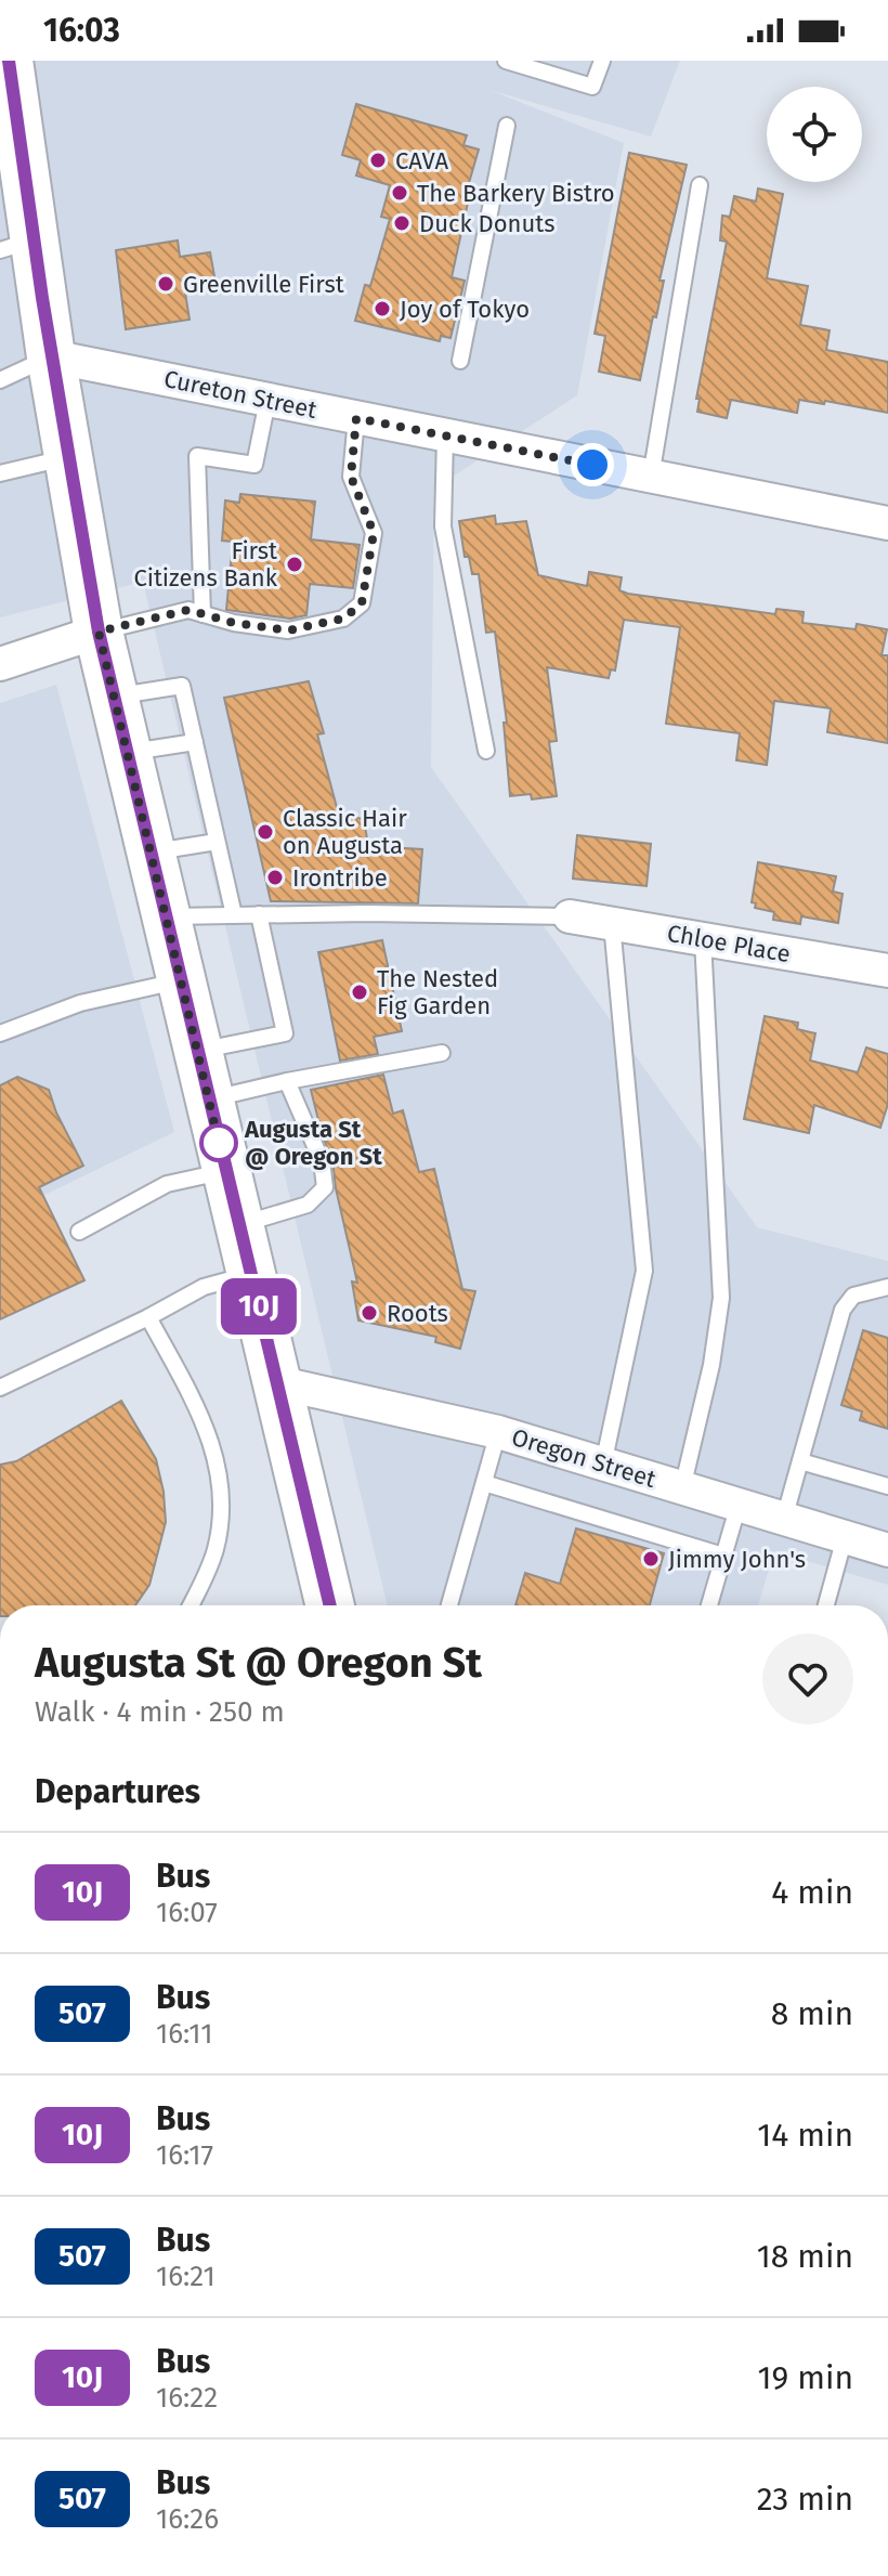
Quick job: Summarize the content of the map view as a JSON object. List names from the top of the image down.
{
  "streets": {
    "street": ["Cureton Street", "Chloe Place", "Oregon Street"]
  },
  "places": [
    "CAVA",
    "The Barkery Bistro",
    "Duck Donuts",
    "Greenville First",
    "Joy of Tokyo",
    "First Citizens Bank",
    "Classic Hair on Augusta",
    "Irontribe",
    "The Nested Fig Garden",
    "Augusta St @ Oregon St",
    "Roots",
    "Jimmy John's"
  ],
  "lines": ["bus line 10J"],
  "page": {
    "status": "16:03",
    "on_map": "10J",
    "heading": [
      ["Augusta St @ Oregon St", "Walk · 4 min · 250 m"],
      "Departures"
    ],
    "list": [
      {
        "mark": "10J",
        "name": "Bus",
        "note": "16:07",
        "value": "4 min"
      },
      {
        "mark": "507",
        "name": "Bus",
        "note": "16:11",
        "value": "8 min"
      },
      {
        "mark": "10J",
        "name": "Bus",
        "note": "16:17",
        "value": "14 min"
      },
      {
        "mark": "507",
        "name": "Bus",
        "note": "16:21",
        "value": "18 min"
      },
      {
        "mark": "10J",
        "name": "Bus",
        "note": "16:22",
        "value": "19 min"
      },
      {
        "mark": "507",
        "name": "Bus",
        "note": "16:26",
        "value": "23 min"
      }
    ]
  }
}
